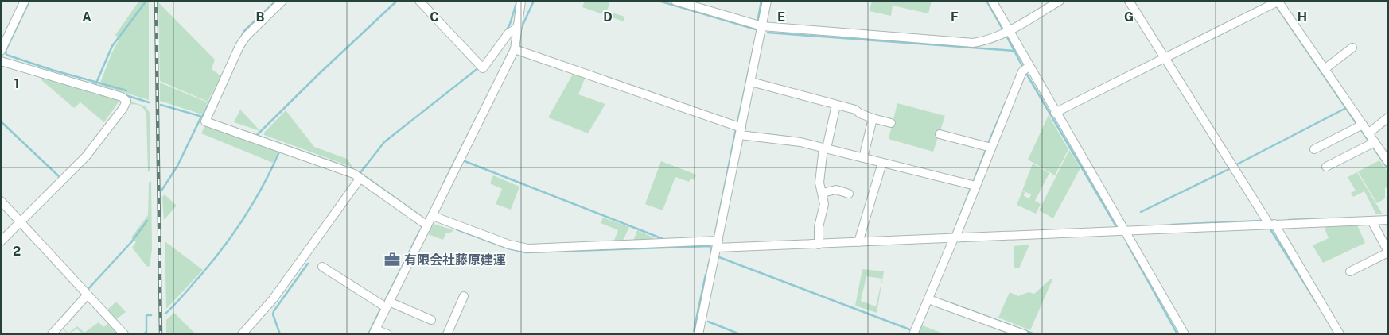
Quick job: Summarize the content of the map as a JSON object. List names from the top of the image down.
{
  "places": {
    "office": ["有限会社藤原建運"]
  },
  "grid": {
    "columns": [
      "A",
      "B",
      "C",
      "D",
      "E",
      "F",
      "G",
      "H"
    ],
    "rows": ["1", "2"]
  }
}
